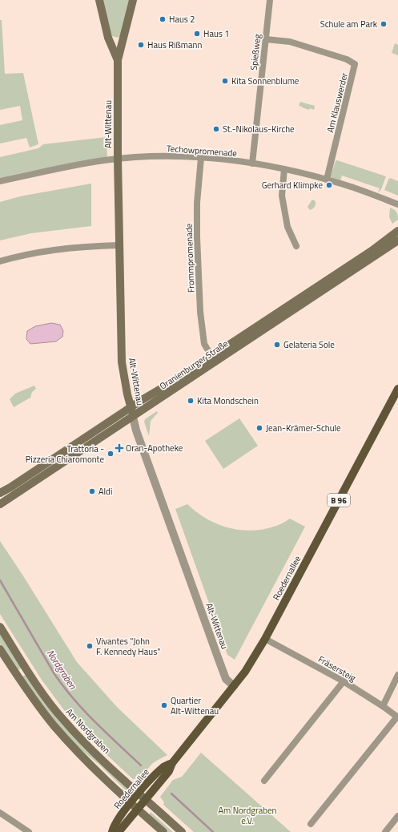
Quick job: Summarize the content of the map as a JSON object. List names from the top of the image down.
{
  "streets": {
    "main road": [
      "Alt-Wittenau",
      "Oranienburger Straße",
      "B 96",
      "Roedernallee",
      "Am Nordgraben"
    ],
    "street": [
      "Spießweg",
      "Am Klauswerder",
      "Techowpromenade",
      "Frommpromenade",
      "Fräsersteig"
    ]
  },
  "crossings": [
    ["Spießweg", "Am Klauswerder"],
    ["Spießweg", "Techowpromenade"],
    ["Am Klauswerder", "Techowpromenade"],
    ["Alt-Wittenau", "Techowpromenade"],
    ["Alt-Wittenau", "Oranienburger Straße"],
    ["Alt-Wittenau", "Roedernallee"],
    ["Techowpromenade", "Frommpromenade"],
    ["Frommpromenade", "Oranienburger Straße"],
    ["Roedernallee", "Fräsersteig"],
    ["Roedernallee", "Am Nordgraben"]
  ],
  "water": ["Nordgraben"],
  "parks": ["Am Nordgraben e.V."],
  "places": {
    "other": [
      "Haus 2",
      "Schule am Park",
      "Haus 1",
      "Haus Rißmann",
      "Kita Sonnenblume",
      "St.-Nikolaus-Kirche",
      "Gerhard Klimpke",
      "Gelateria Sole",
      "Kita Mondschein",
      "Jean-Krämer-Schule",
      "Trattoria - Pizzeria Chiaromonte",
      "Aldi",
      "Vivantes \"John F. Kennedy Haus\"",
      "Quartier Alt-Wittenau"
    ],
    "health": ["Oran-Apotheke"]
  }
}
